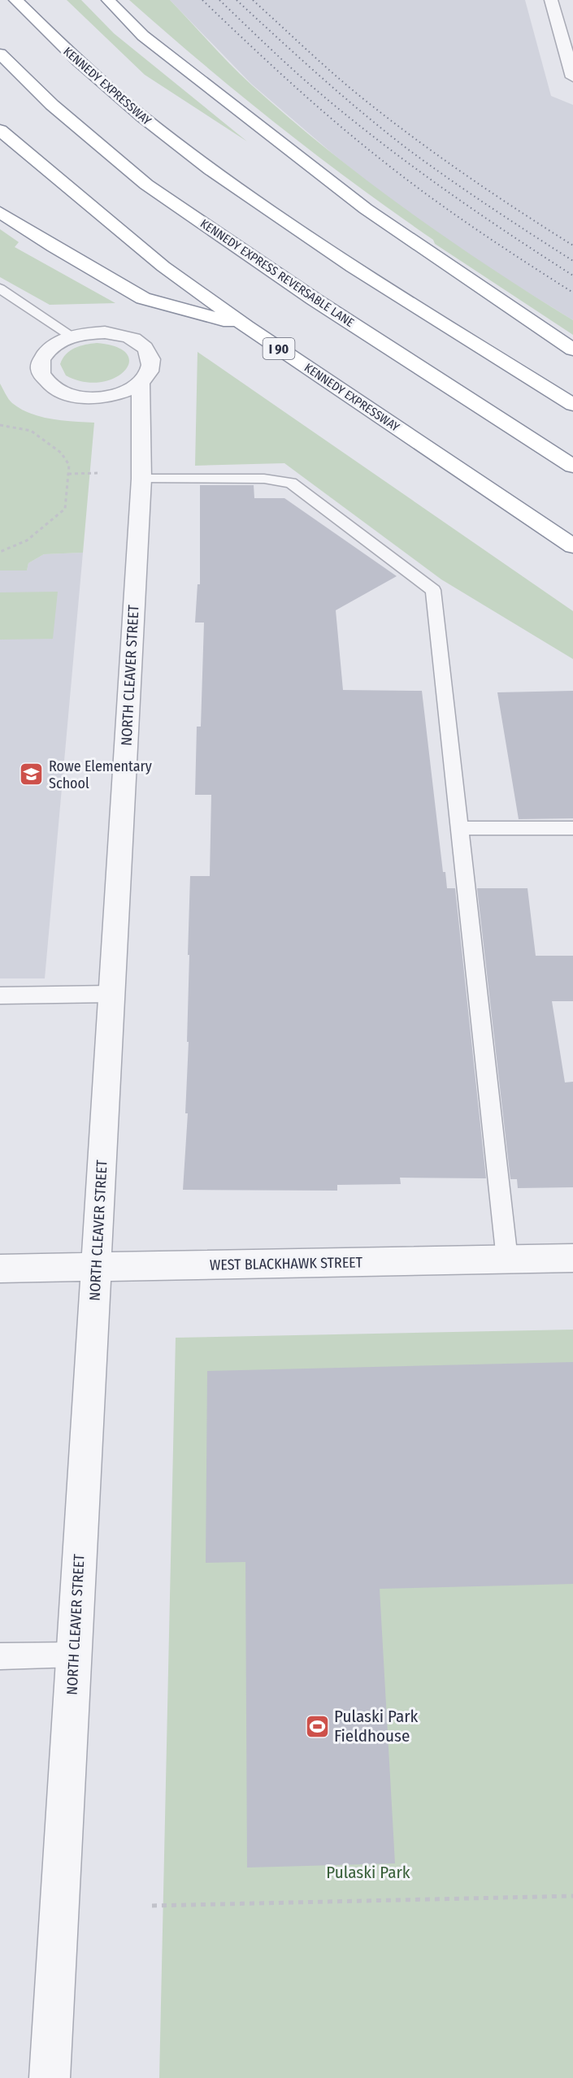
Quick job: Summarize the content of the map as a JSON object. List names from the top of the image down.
{
  "streets": {
    "highway": ["KENNEDY EXPRESSWAY", "KENNEDY EXPRESS REVERSABLE LANE", "I 90"],
    "street": ["NORTH CLEAVER STREET", "WEST BLACKHAWK STREET"]
  },
  "crossings": [
    ["NORTH CLEAVER STREET", "WEST BLACKHAWK STREET"]
  ],
  "parks": ["Pulaski Park"],
  "places": {
    "school or university": ["Rowe Elementary School"],
    "sports": ["Pulaski Park Fieldhouse"]
  }
}
